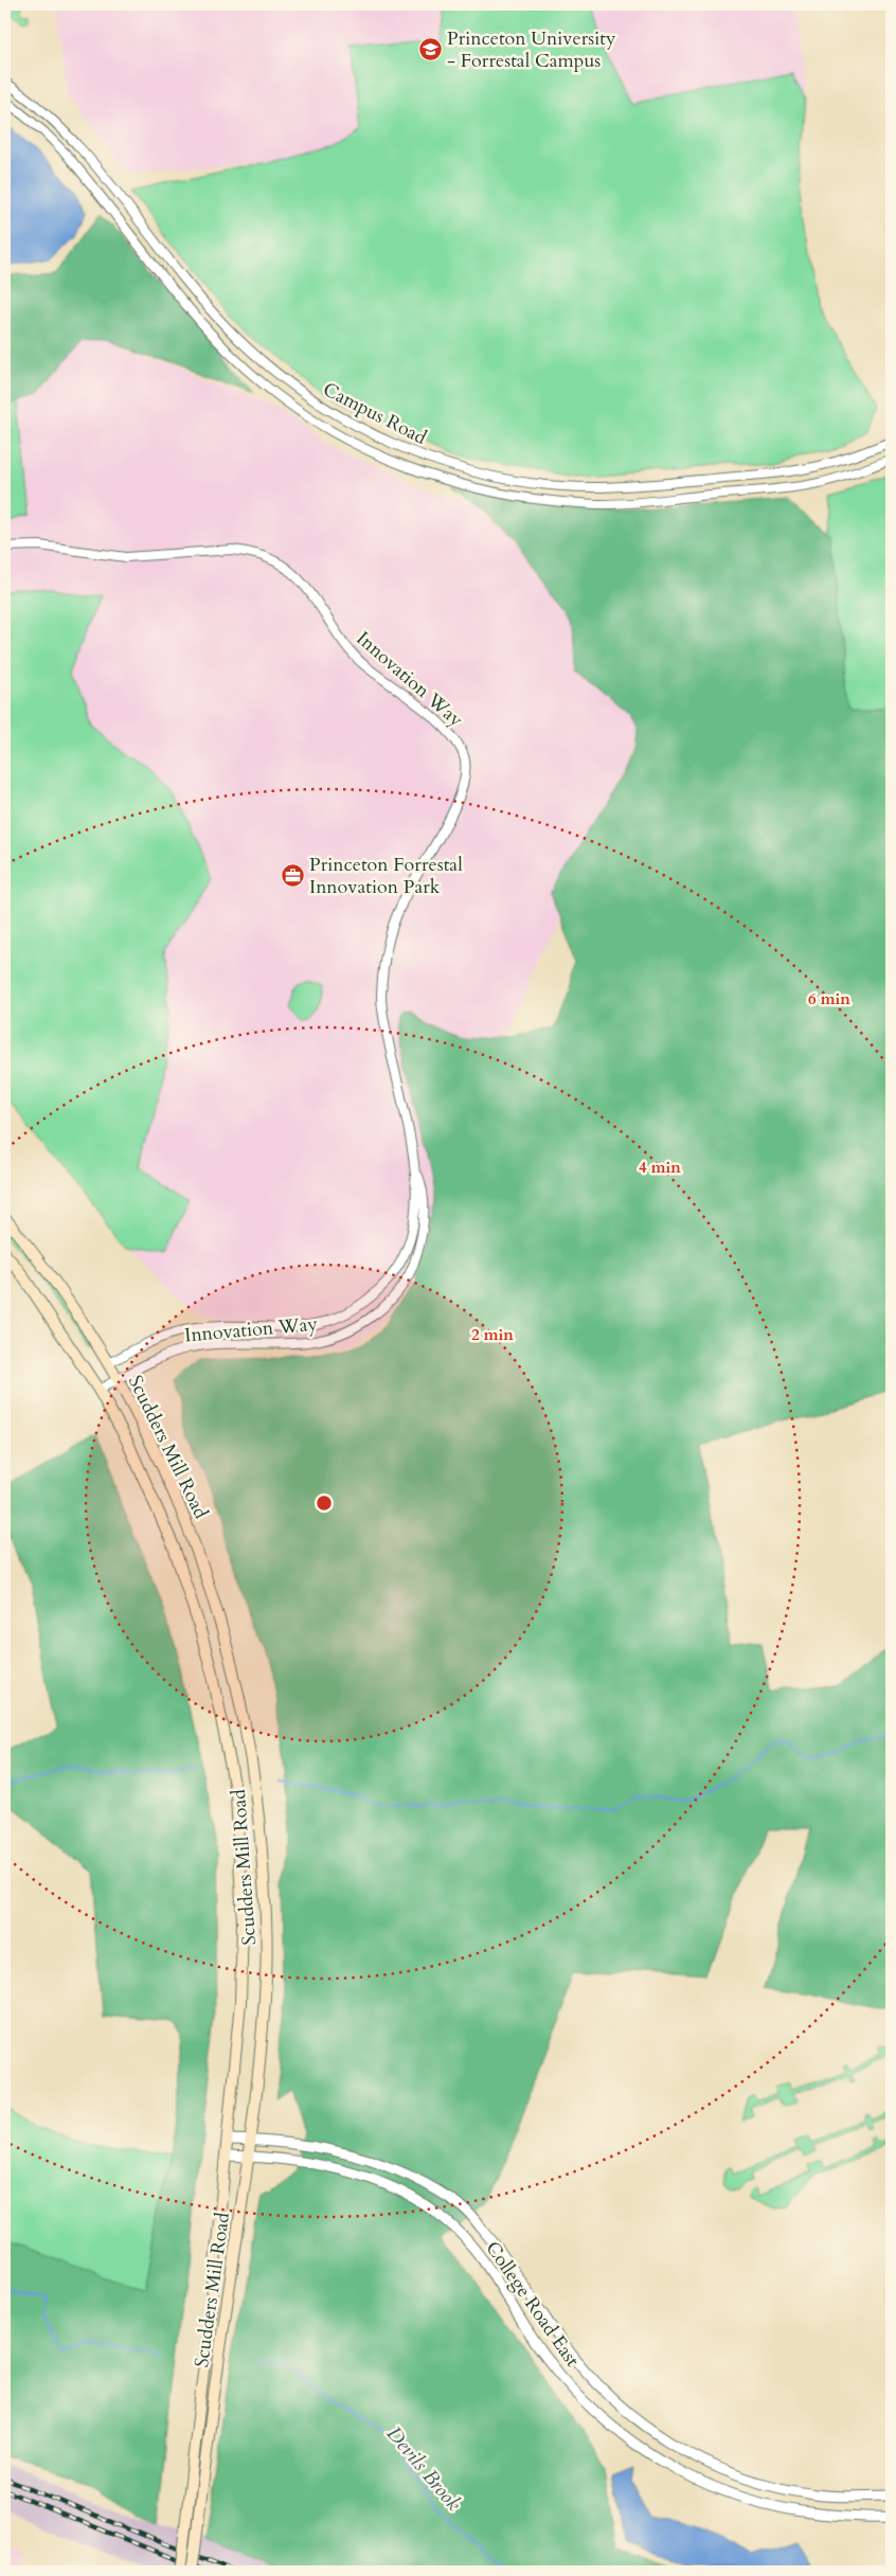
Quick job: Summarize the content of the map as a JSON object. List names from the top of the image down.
{
  "streets": {
    "main road": ["Scudders Mill Road"],
    "street": ["Campus Road", "Innovation Way", "College Road East"]
  },
  "crossings": [
    ["Innovation Way", "Scudders Mill Road"],
    ["Scudders Mill Road", "College Road East"]
  ],
  "water": ["Devils Brook"],
  "places": {
    "school or university": ["Princeton University - Forrestal Campus"],
    "office": ["Princeton Forrestal Innovation Park"]
  },
  "rings": ["6 min", "4 min", "2 min"]
}
